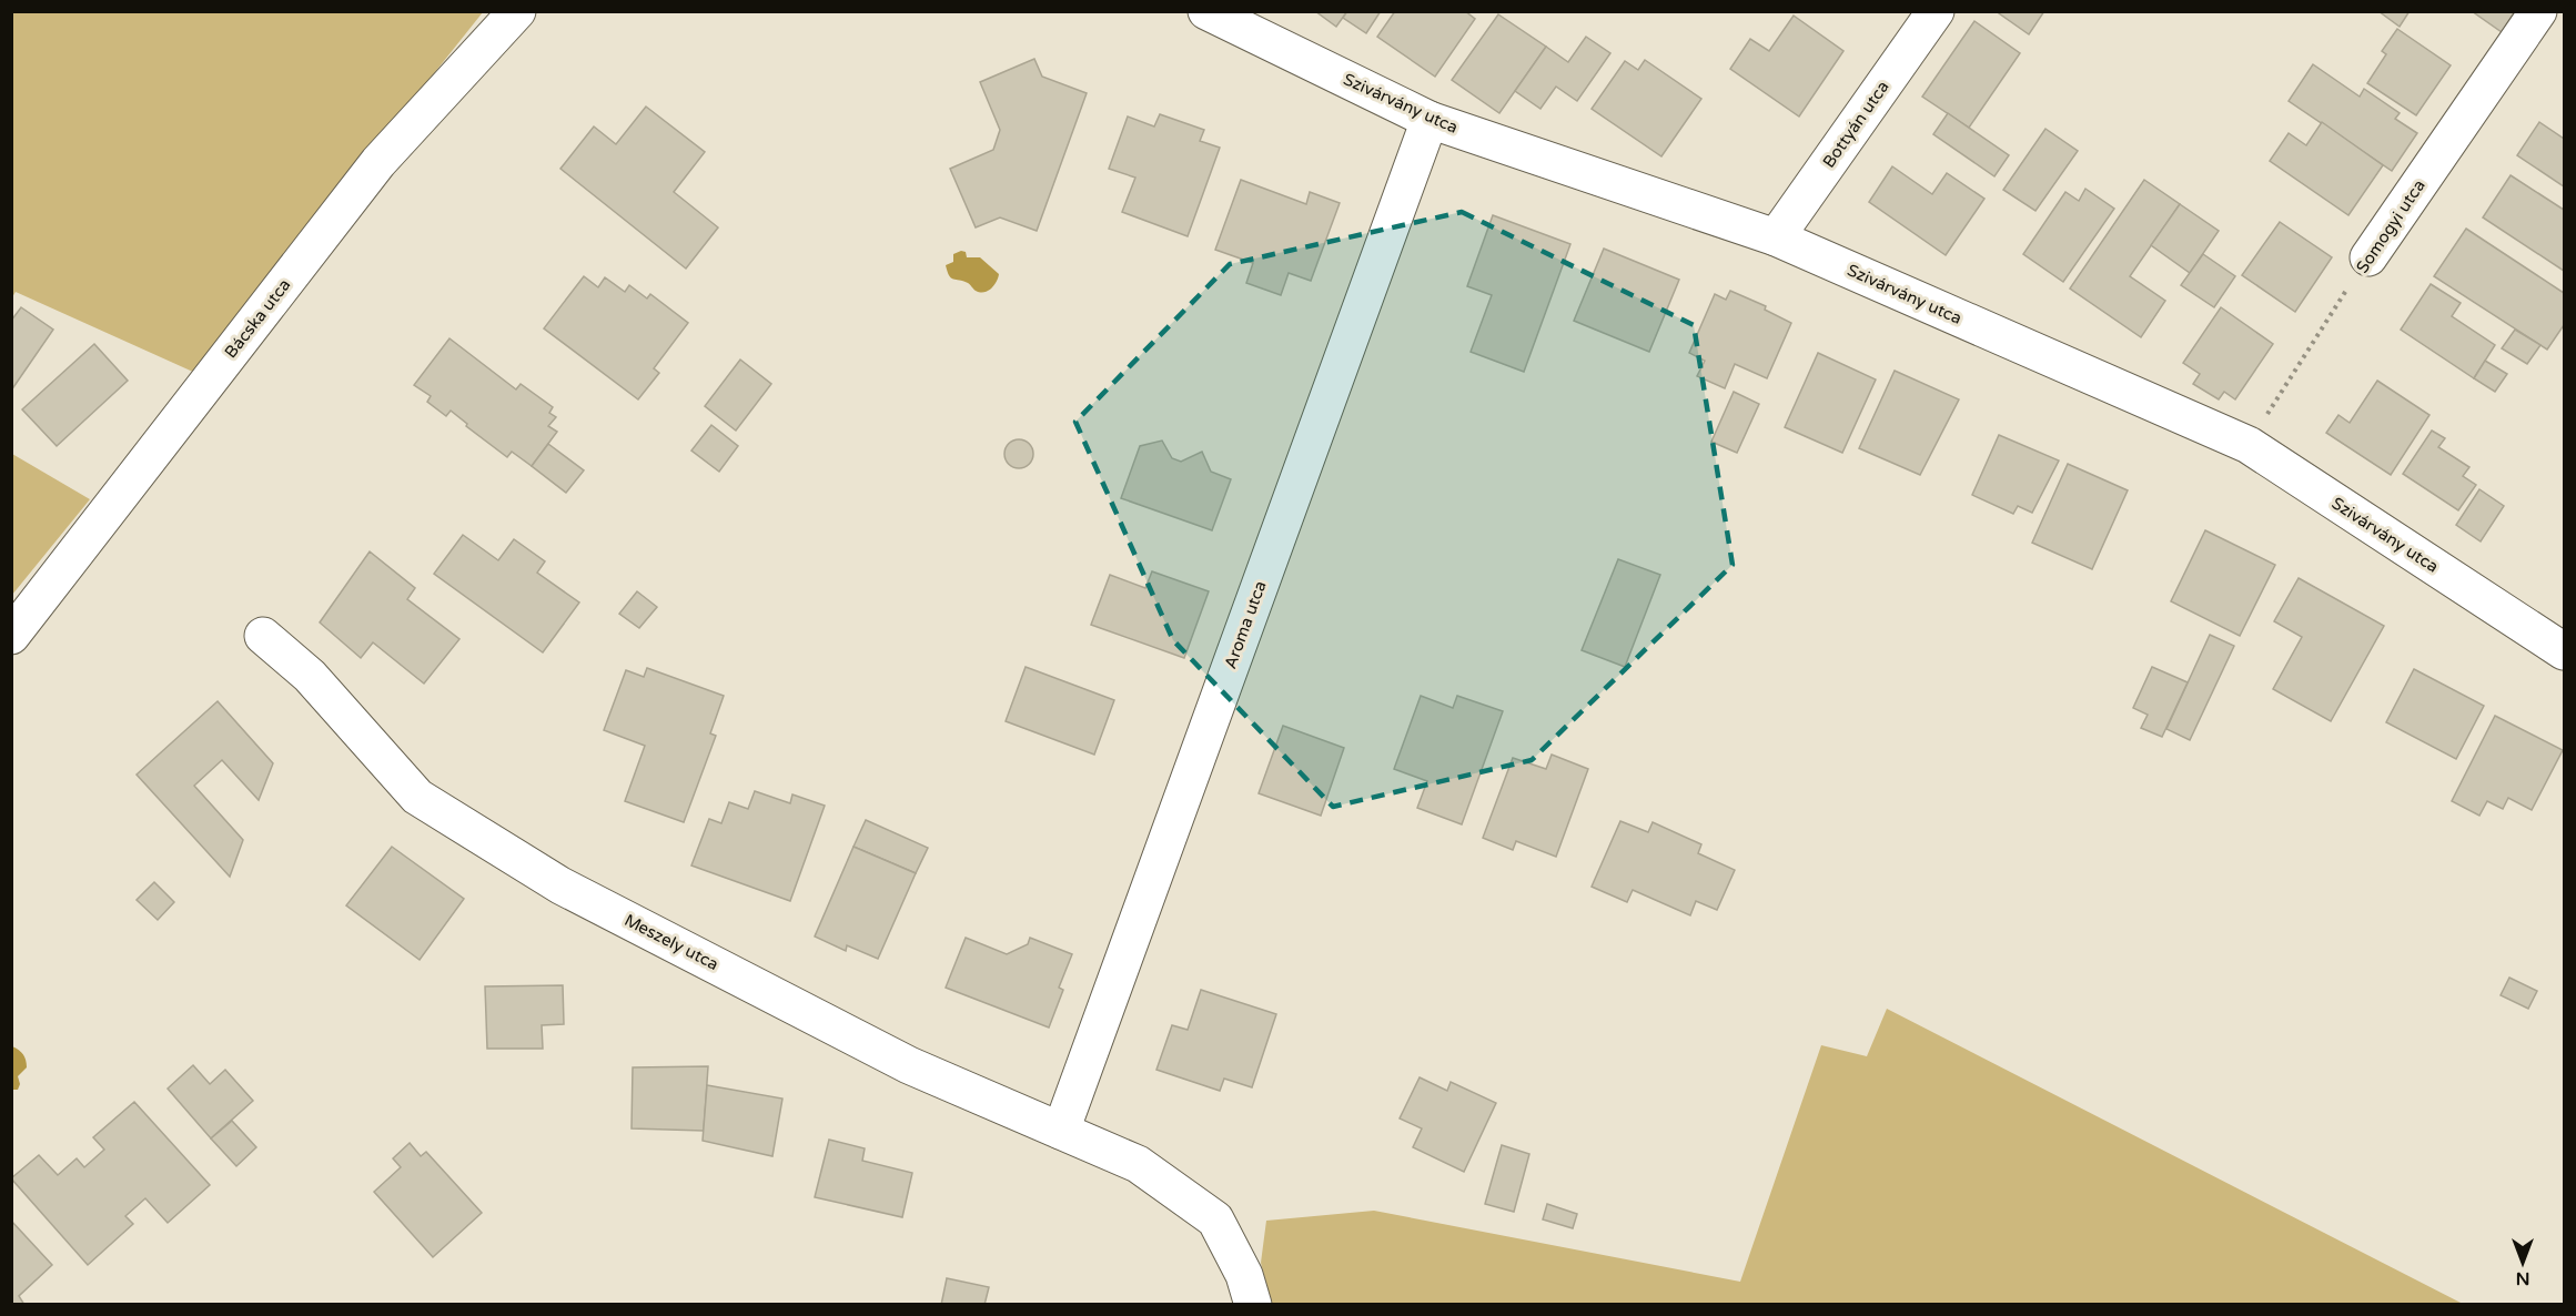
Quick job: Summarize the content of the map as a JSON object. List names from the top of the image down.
{
  "streets": {
    "street": [
      "Szivárvány utca",
      "Bottyán utca",
      "Somogyi utca",
      "Bácska utca",
      "Aroma utca",
      "Meszely utca"
    ]
  },
  "crossings": [
    ["Szivárvány utca", "Bottyán utca"],
    ["Szivárvány utca", "Somogyi utca"],
    ["Szivárvány utca", "Aroma utca"],
    ["Aroma utca", "Meszely utca"]
  ],
  "north": "bottom"
}
